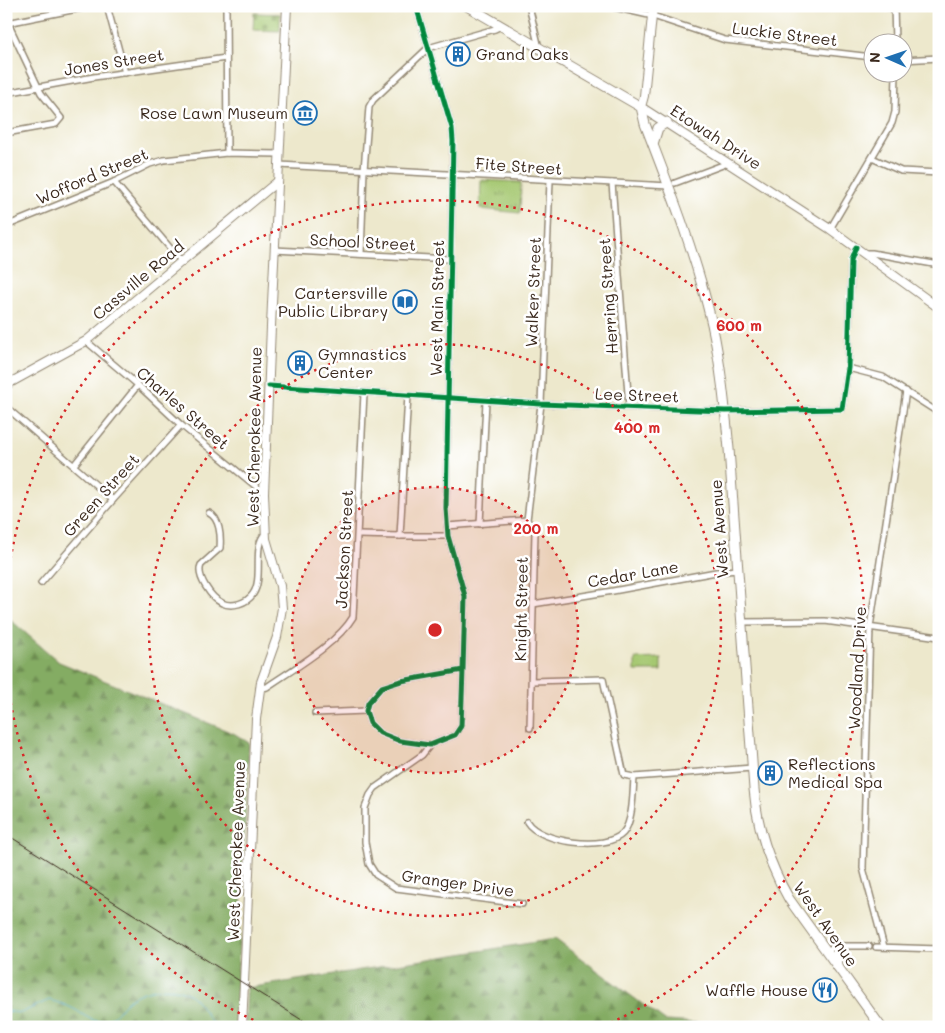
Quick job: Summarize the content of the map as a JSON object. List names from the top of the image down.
{
  "streets": {
    "main road": [
      "Etowah Drive",
      "Cassville Road",
      "West Cherokee Avenue",
      "West Avenue"
    ],
    "street": [
      "Luckie Street",
      "Jones Street",
      "Fite Street",
      "Wofford Street",
      "School Street",
      "Walker Street",
      "Herring Street",
      "West Main Street",
      "Lee Street",
      "Charles Street",
      "Green Street",
      "Jackson Street",
      "Cedar Lane",
      "Knight Street",
      "Woodland Drive",
      "Granger Drive"
    ]
  },
  "crossings": [
    ["Luckie Street", "West Avenue"],
    ["Etowah Drive", "Fite Street"],
    ["Etowah Drive", "Lee Street"],
    ["Etowah Drive", "West Avenue"],
    ["Fite Street", "Walker Street"],
    ["Fite Street", "Herring Street"],
    ["Fite Street", "West Main Street"],
    ["Fite Street", "West Cherokee Avenue"],
    ["Fite Street", "West Avenue"],
    ["Wofford Street", "West Cherokee Avenue"],
    ["School Street", "West Main Street"],
    ["School Street", "West Cherokee Avenue"],
    ["Cassville Road", "Charles Street"],
    ["Cassville Road", "West Cherokee Avenue"],
    ["Walker Street", "Lee Street"],
    ["Walker Street", "Knight Street"],
    ["Herring Street", "Lee Street"],
    ["West Main Street", "Lee Street"],
    ["West Main Street", "Granger Drive"],
    ["Lee Street", "West Cherokee Avenue"],
    ["Lee Street", "West Avenue"],
    ["Lee Street", "Jackson Street"],
    ["Lee Street", "Knight Street"],
    ["Charles Street", "West Cherokee Avenue"],
    ["Charles Street", "Green Street"],
    ["West Cherokee Avenue", "Jackson Street"],
    ["West Avenue", "Cedar Lane"],
    ["Cedar Lane", "Knight Street"]
  ],
  "places": {
    "building": ["Grand Oaks", "Gymnastics Center", "Reflections Medical Spa"],
    "museum": ["Rose Lawn Museum"],
    "library": ["Cartersville Public Library"],
    "restaurant": ["Waffle House"]
  },
  "north": "left",
  "rings": ["600 m", "400 m", "200 m"]
}
